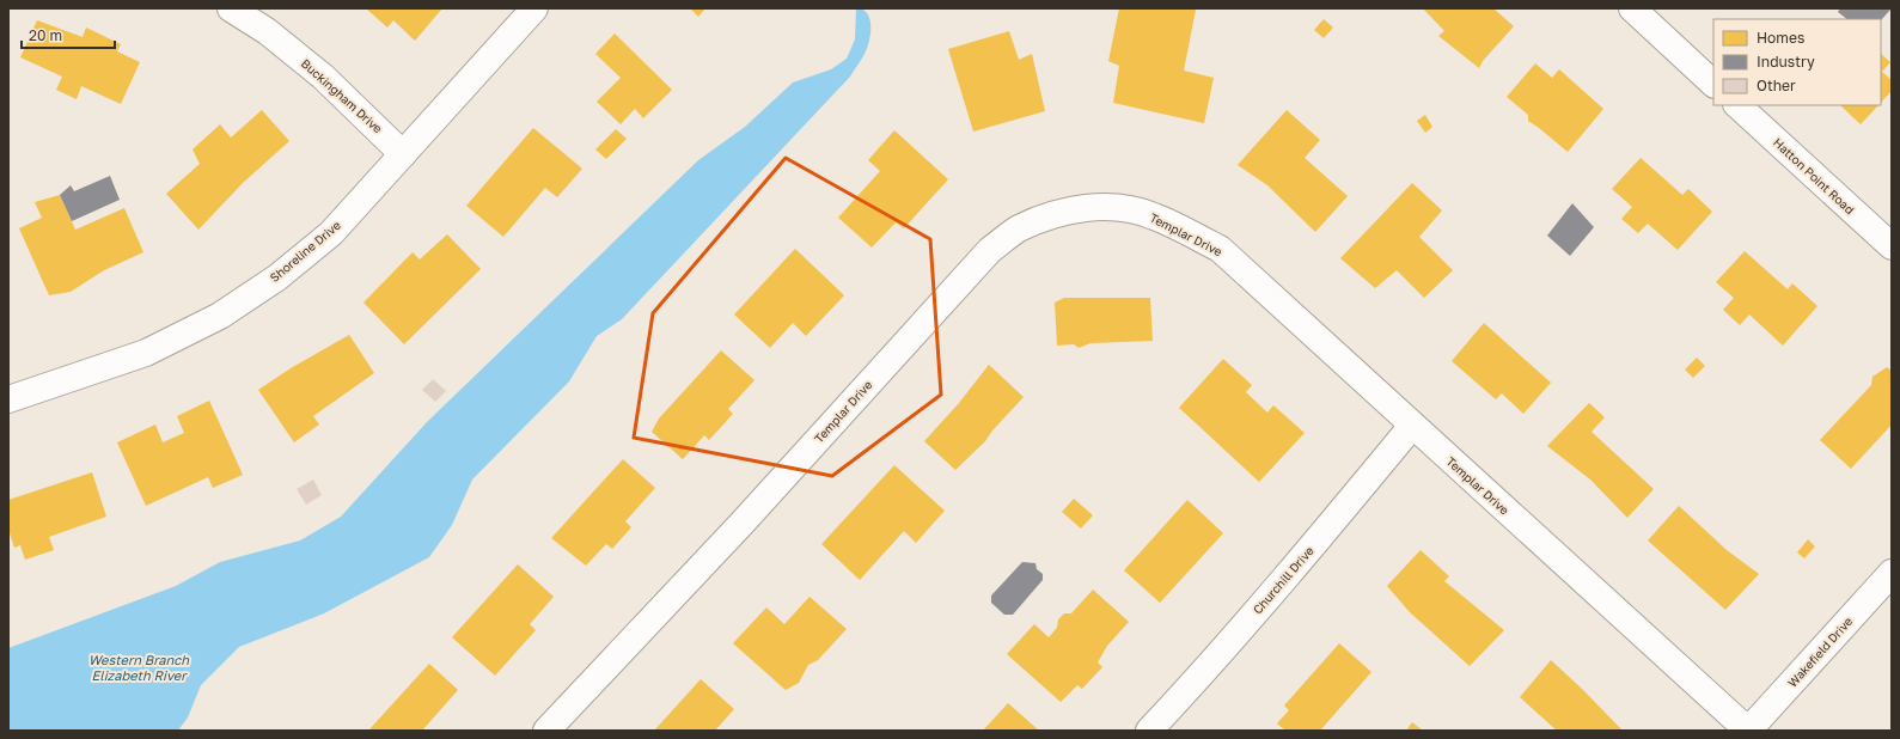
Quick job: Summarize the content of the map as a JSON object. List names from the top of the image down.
{
  "streets": {
    "street": [
      "Buckingham Drive",
      "Hatton Point Road",
      "Templar Drive",
      "Shoreline Drive",
      "Churchill Drive",
      "Wakefield Drive"
    ]
  },
  "crossings": [
    ["Buckingham Drive", "Shoreline Drive"],
    ["Templar Drive", "Churchill Drive"],
    ["Templar Drive", "Wakefield Drive"]
  ],
  "water": ["Western Branch Elizabeth River"],
  "legend": ["Homes", "Industry", "Other"],
  "scale_bar": "20 m"
}
